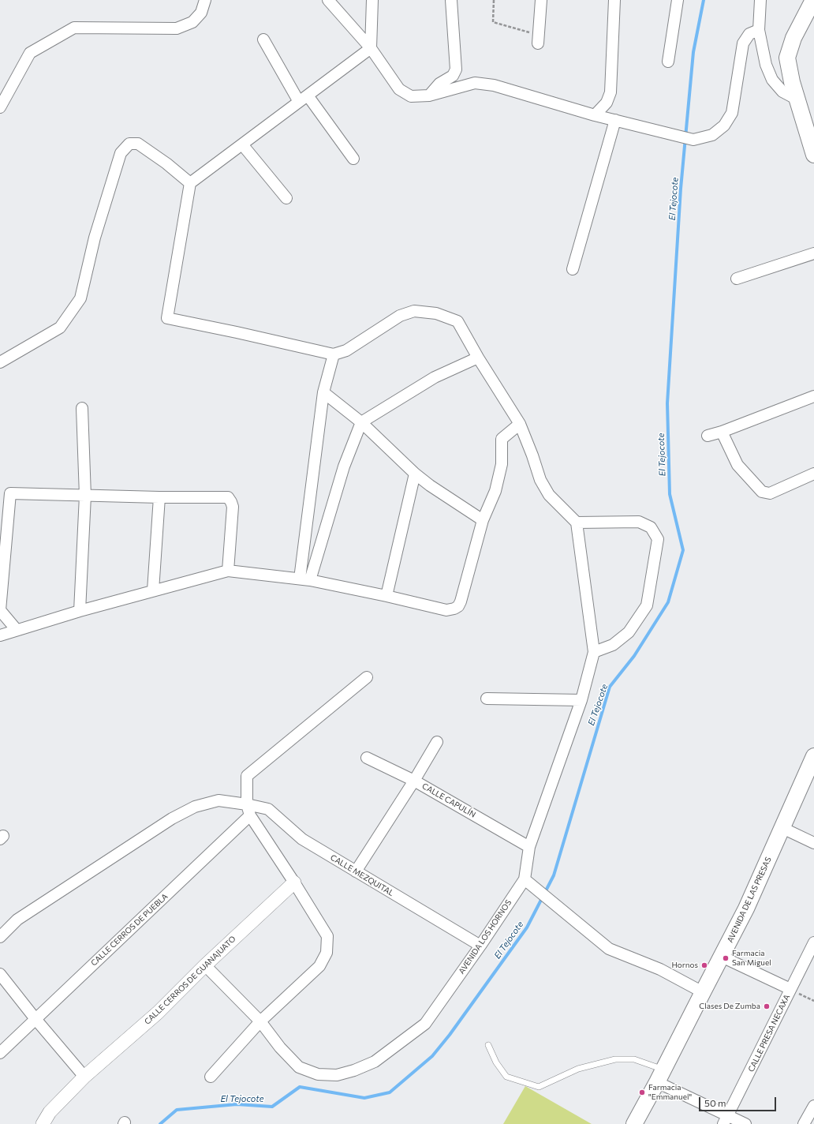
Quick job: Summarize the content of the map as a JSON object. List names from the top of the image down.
{
  "streets": {
    "main road": ["AVENIDA DE LAS PRESAS"],
    "street": [
      "CALLE CAPULÍN",
      "CALLE MEZQUITAL",
      "CALLE CERROS DE PUEBLA",
      "AVENIDA LOS HORNOS",
      "CALLE CERROS DE GUANAJUATO",
      "CALLE PRESA NECAXA"
    ]
  },
  "crossings": [
    ["CALLE CAPULÍN", "AVENIDA LOS HORNOS"],
    ["CALLE MEZQUITAL", "AVENIDA LOS HORNOS"],
    ["AVENIDA LOS HORNOS", "CALLE CERROS DE GUANAJUATO"]
  ],
  "water": ["El Tejocote"],
  "places": [
    "Farmacia San Miguel",
    "Hornos",
    "Clases De Zumba",
    "Farmacia \"Emmanuel\""
  ],
  "scale_bar": "50 m"
}
